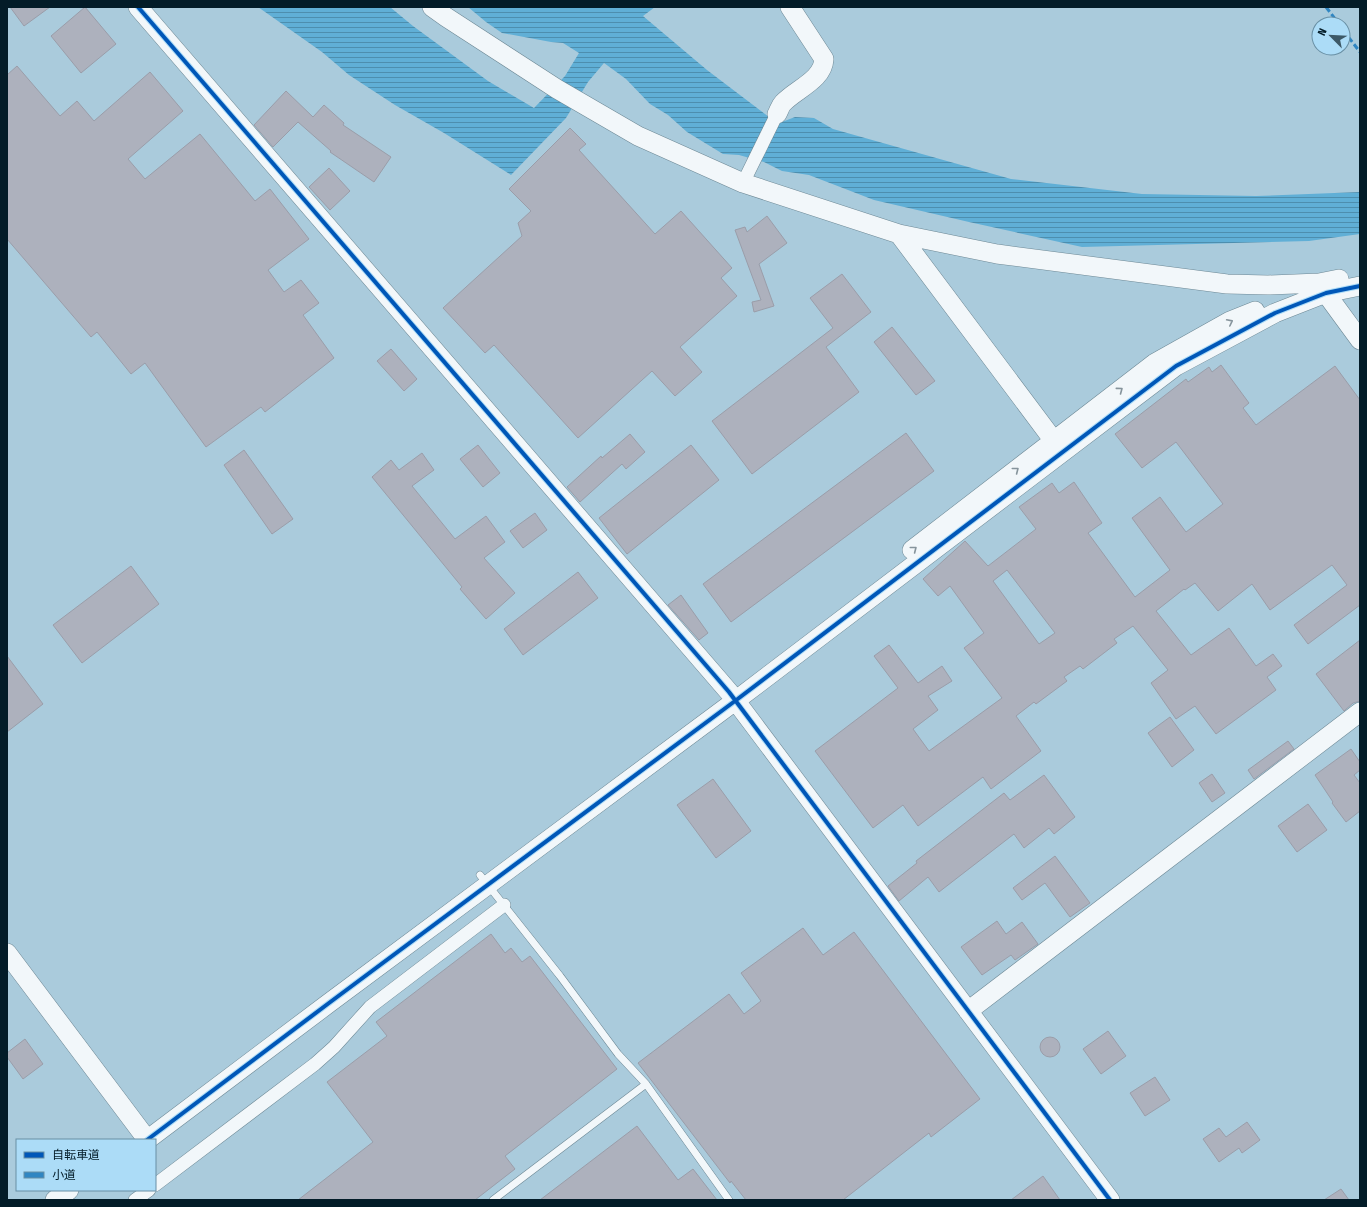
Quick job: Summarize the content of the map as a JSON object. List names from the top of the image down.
{
  "legend": ["自転車道", "小道"],
  "north": "top left"
}
